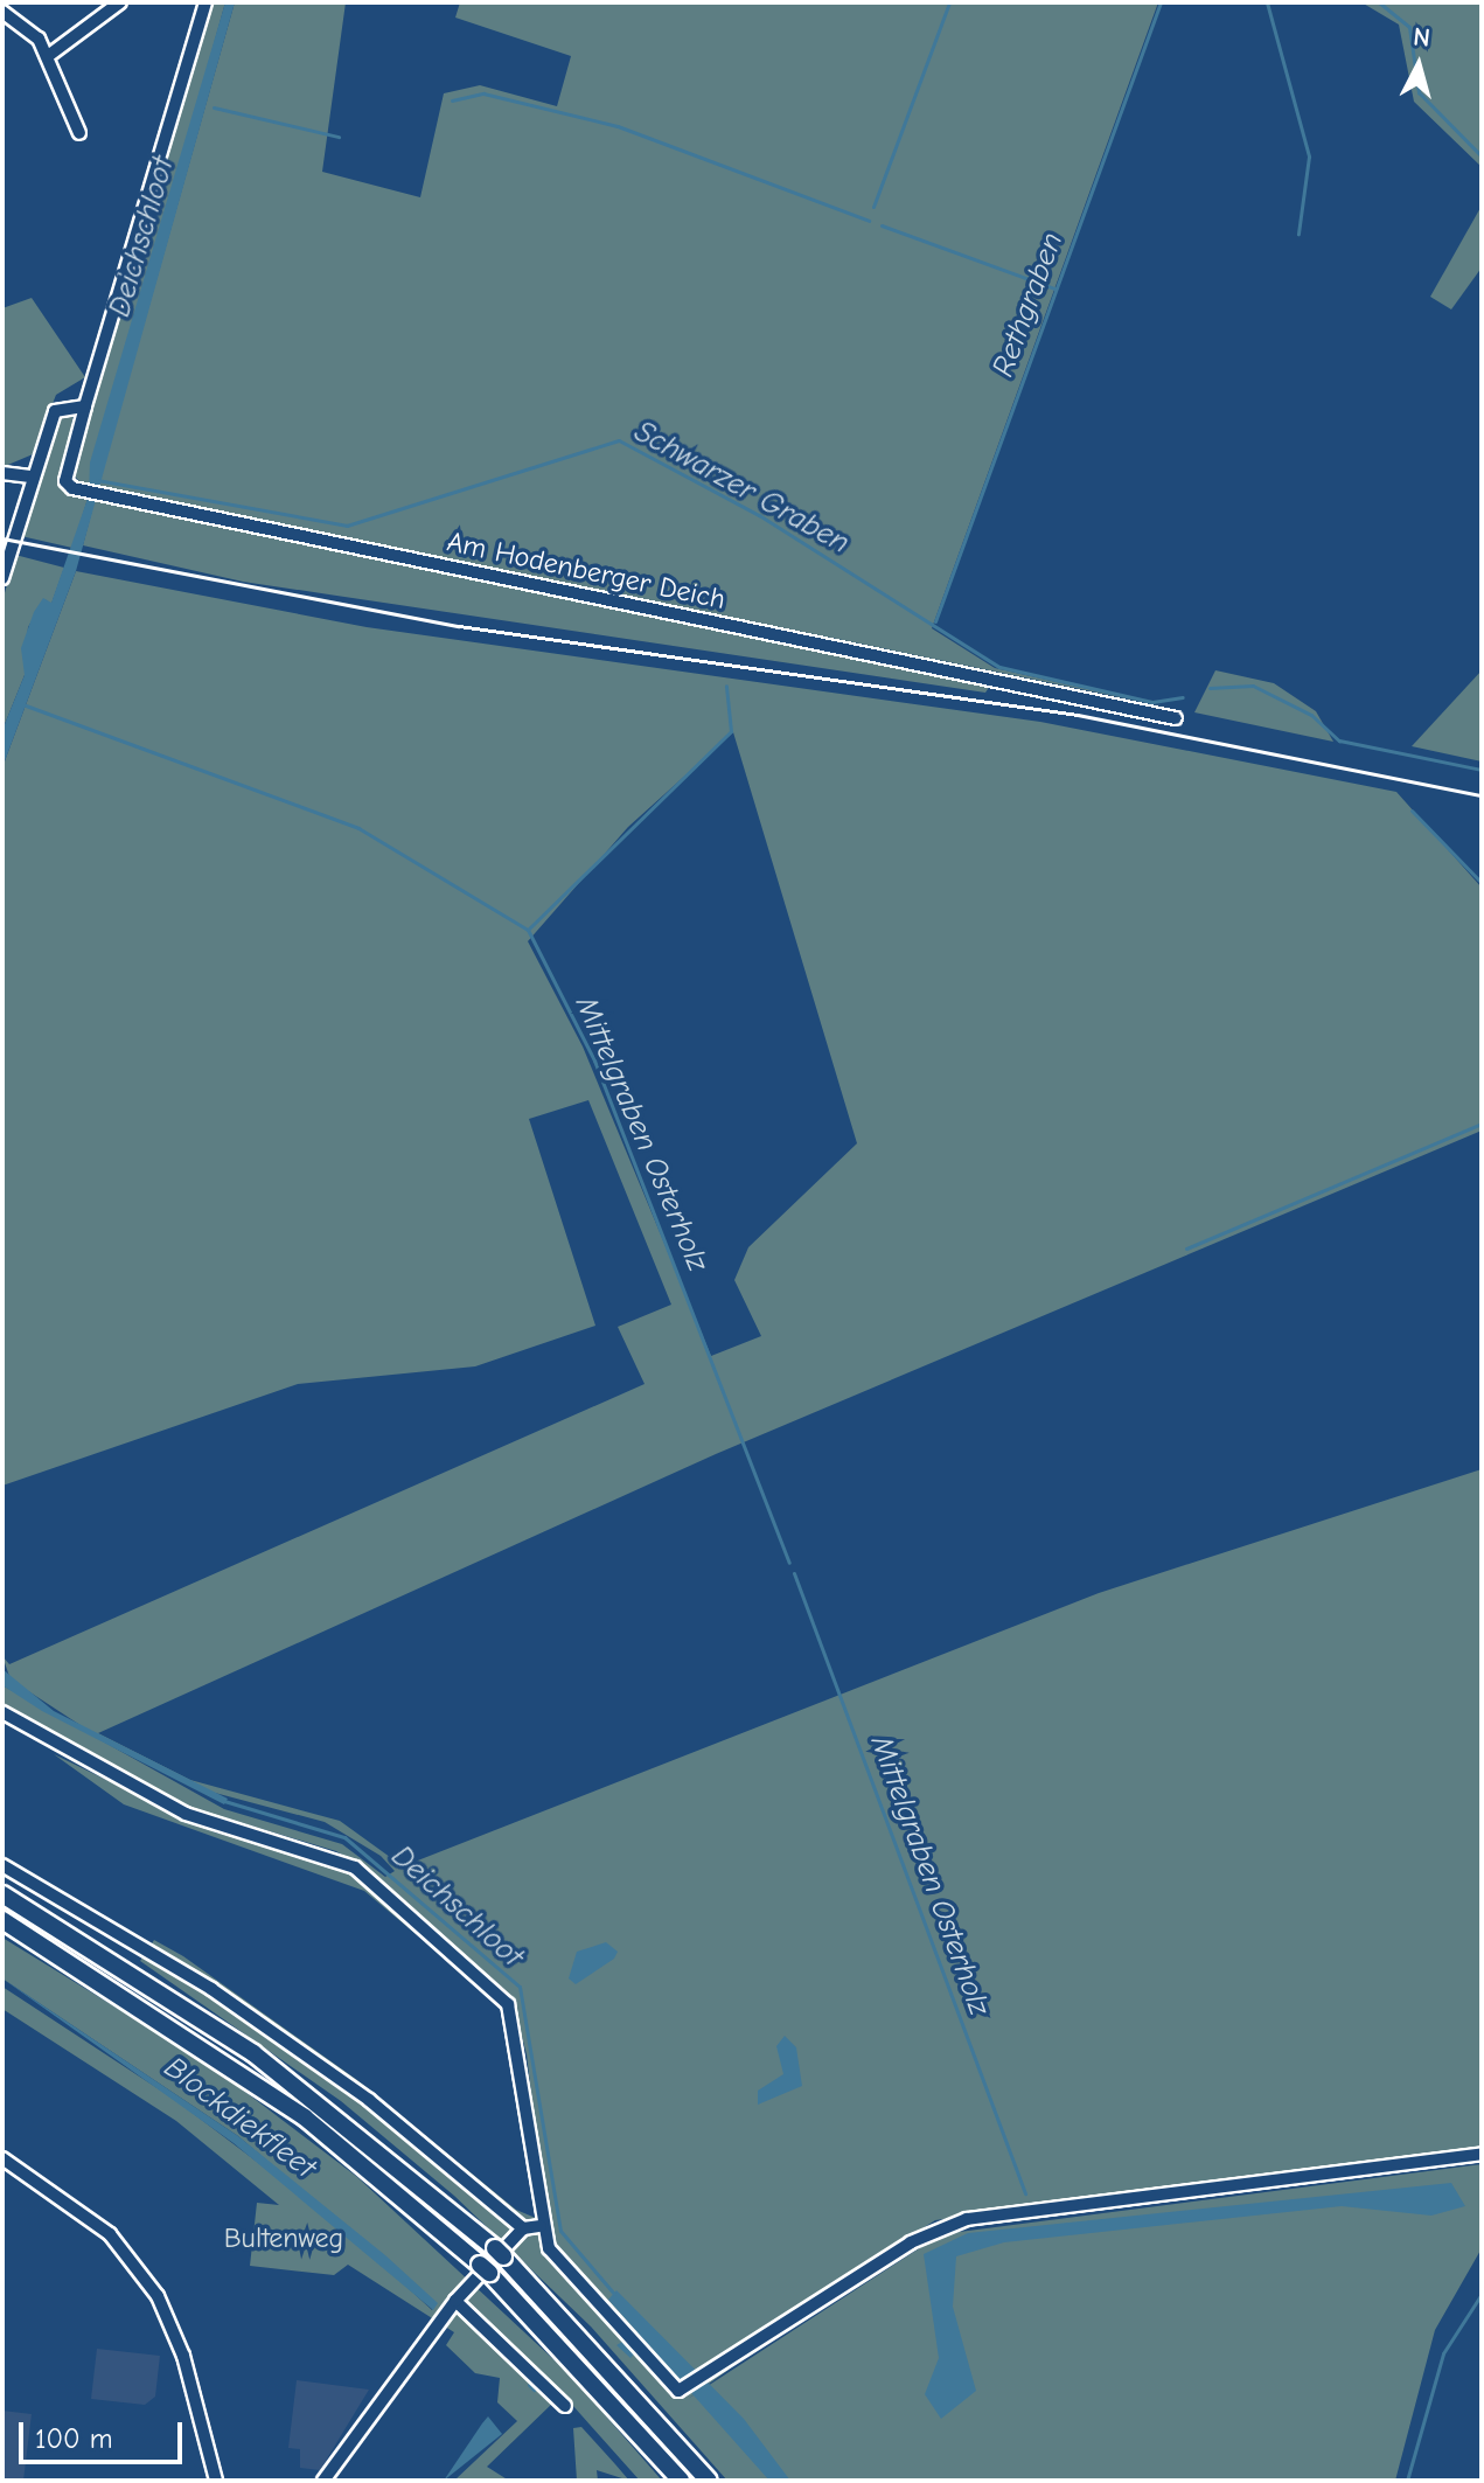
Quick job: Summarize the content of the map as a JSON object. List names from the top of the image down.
{
  "streets": {
    "street": ["Am Hodenberger Deich"]
  },
  "water": [
    "Deichschloot",
    "Rethgraben",
    "Schwarzer Graben",
    "Mittelgraben Osterholz",
    "Blockdiekfleet"
  ],
  "parks": ["Bultenweg"],
  "scale_bar": "100 m",
  "north": "top"
}
